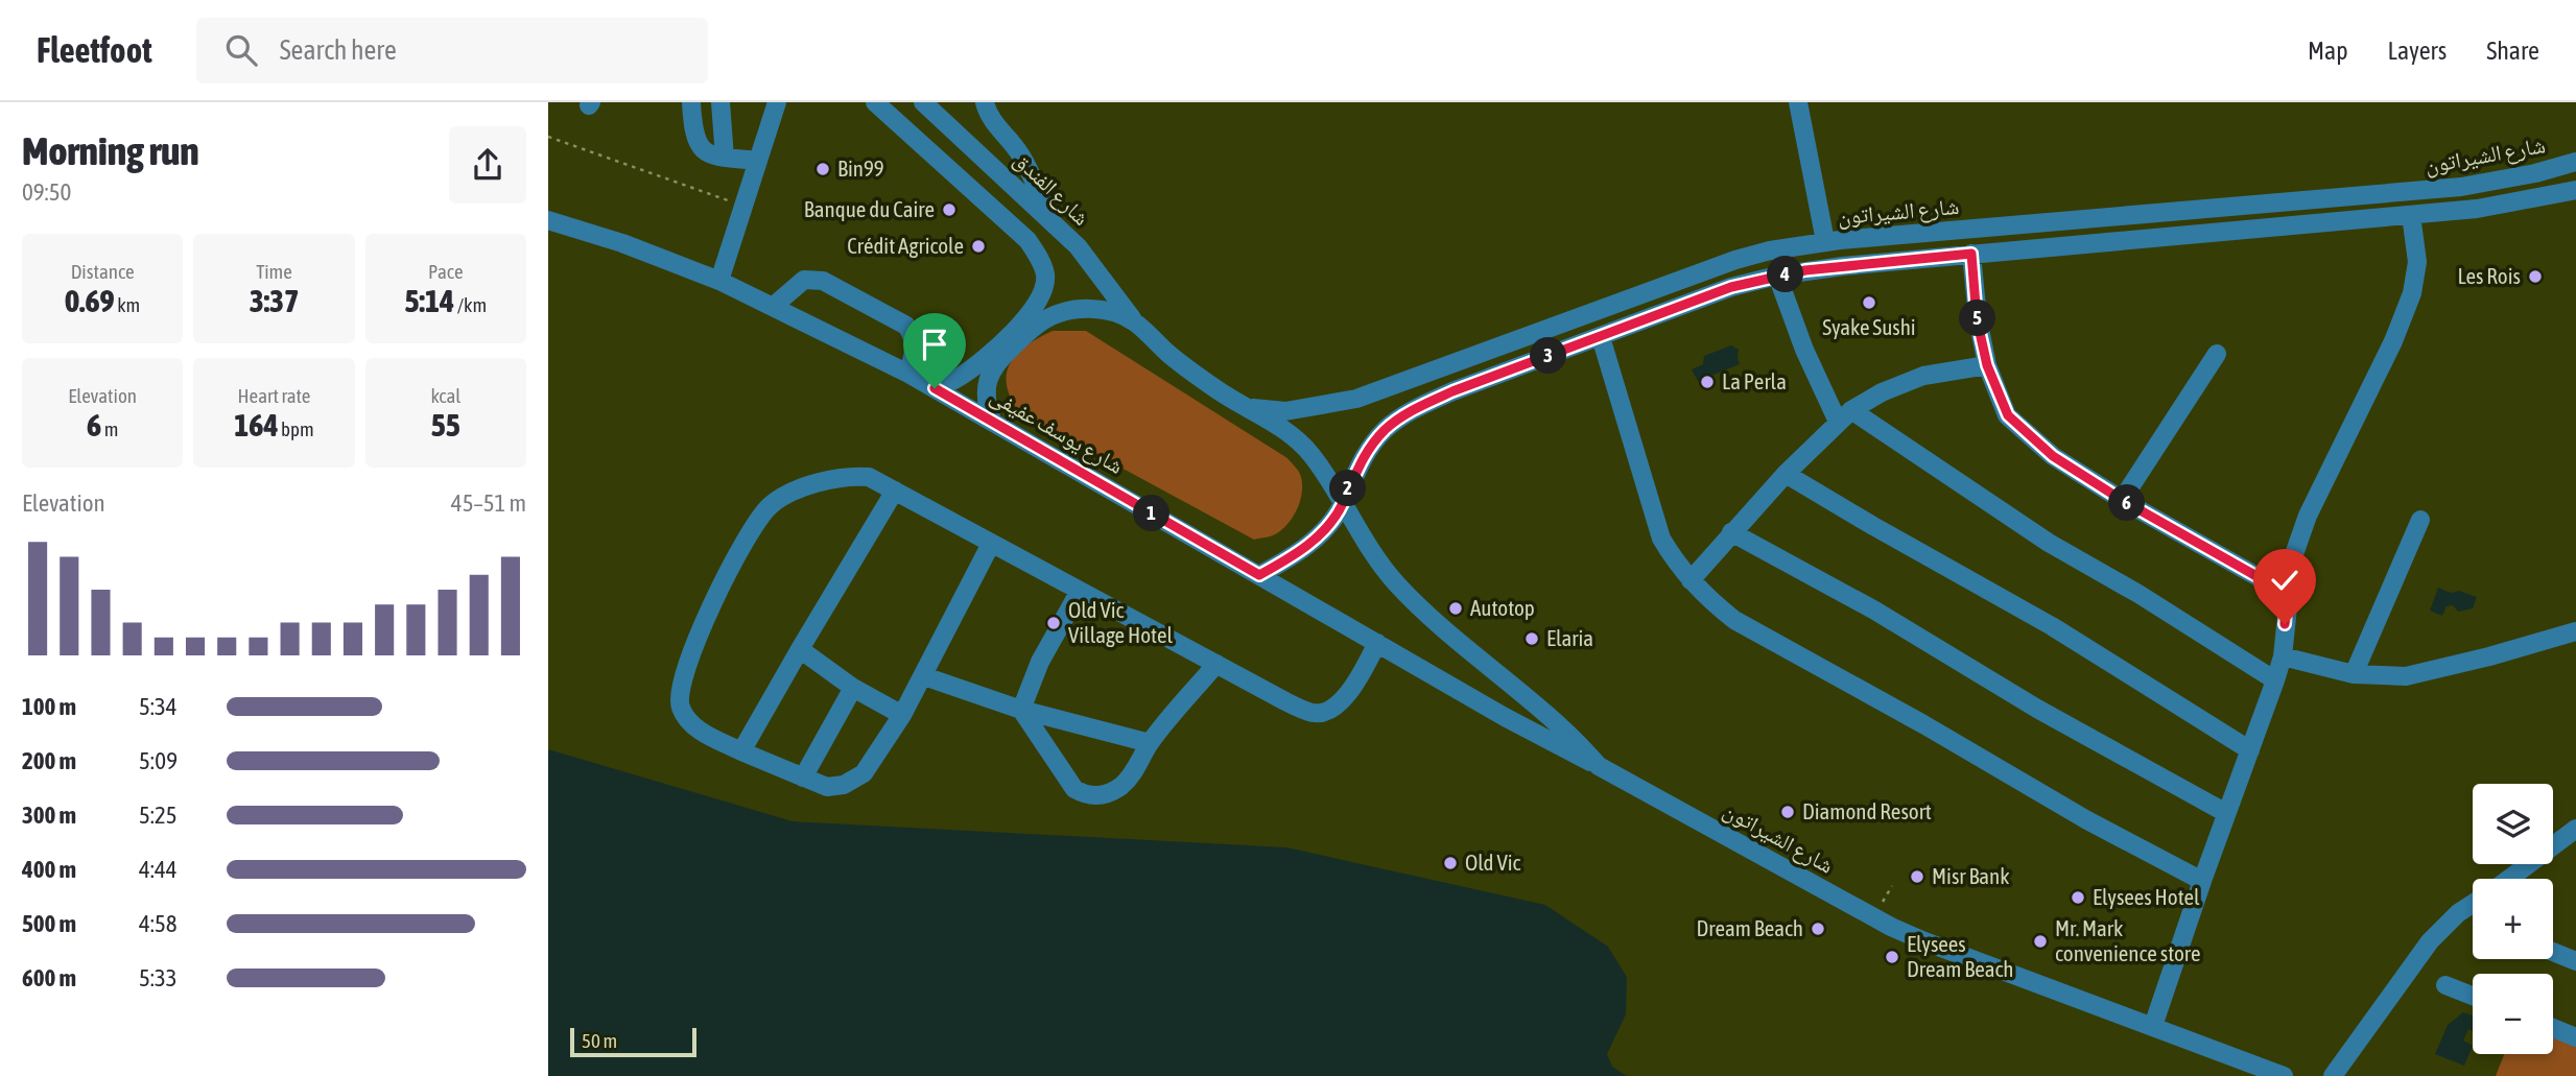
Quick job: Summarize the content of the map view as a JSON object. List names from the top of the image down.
{
  "streets": {
    "street": ["شارع الشيراتون", "شارع الفندق", "شارع يوسف عفيفى"]
  },
  "crossings": [
    ["شارع الشيراتون", "شارع الفندق"],
    ["شارع الشيراتون", "شارع يوسف عفيفى"]
  ],
  "places": [
    "Bin99",
    "Banque du Caire",
    "Crédit Agricole",
    "Les Rois",
    "Syake Sushi",
    "La Perla",
    "Autotop",
    "Old Vic Village Hotel",
    "Elaria",
    "Diamond Resort",
    "Old Vic",
    "Misr Bank",
    "Elysees Hotel",
    "Dream Beach",
    "Mr. Mark convenience store",
    "Elysees Dream Beach"
  ],
  "scale_bar": "50 m",
  "page": {
    "header": "Fleetfoot",
    "search": "Search here",
    "nav": ["Map", "Layers", "Share"],
    "heading": ["Morning run", "09:50"],
    "stats": [
      ["Distance", "0.69 km"],
      ["Time", "3:37"],
      ["Pace", "5:14 /km"],
      ["Elevation", "6 m"],
      ["Heart rate", "164 bpm"],
      ["kcal", "55"]
    ],
    "pins": [
      "4",
      "5",
      "3",
      "2",
      "6",
      "1"
    ],
    "chart": ["Elevation", "45–51 m"],
    "list": [
      {
        "name": "100 m",
        "note": "5:34"
      },
      {
        "name": "200 m",
        "note": "5:09"
      },
      {
        "name": "300 m",
        "note": "5:25"
      },
      {
        "name": "400 m",
        "note": "4:44"
      },
      {
        "name": "500 m",
        "note": "4:58"
      },
      {
        "name": "600 m",
        "note": "5:33"
      }
    ],
    "map_buttons": ["+", "−"],
    "scale": "50 m"
  }
}
